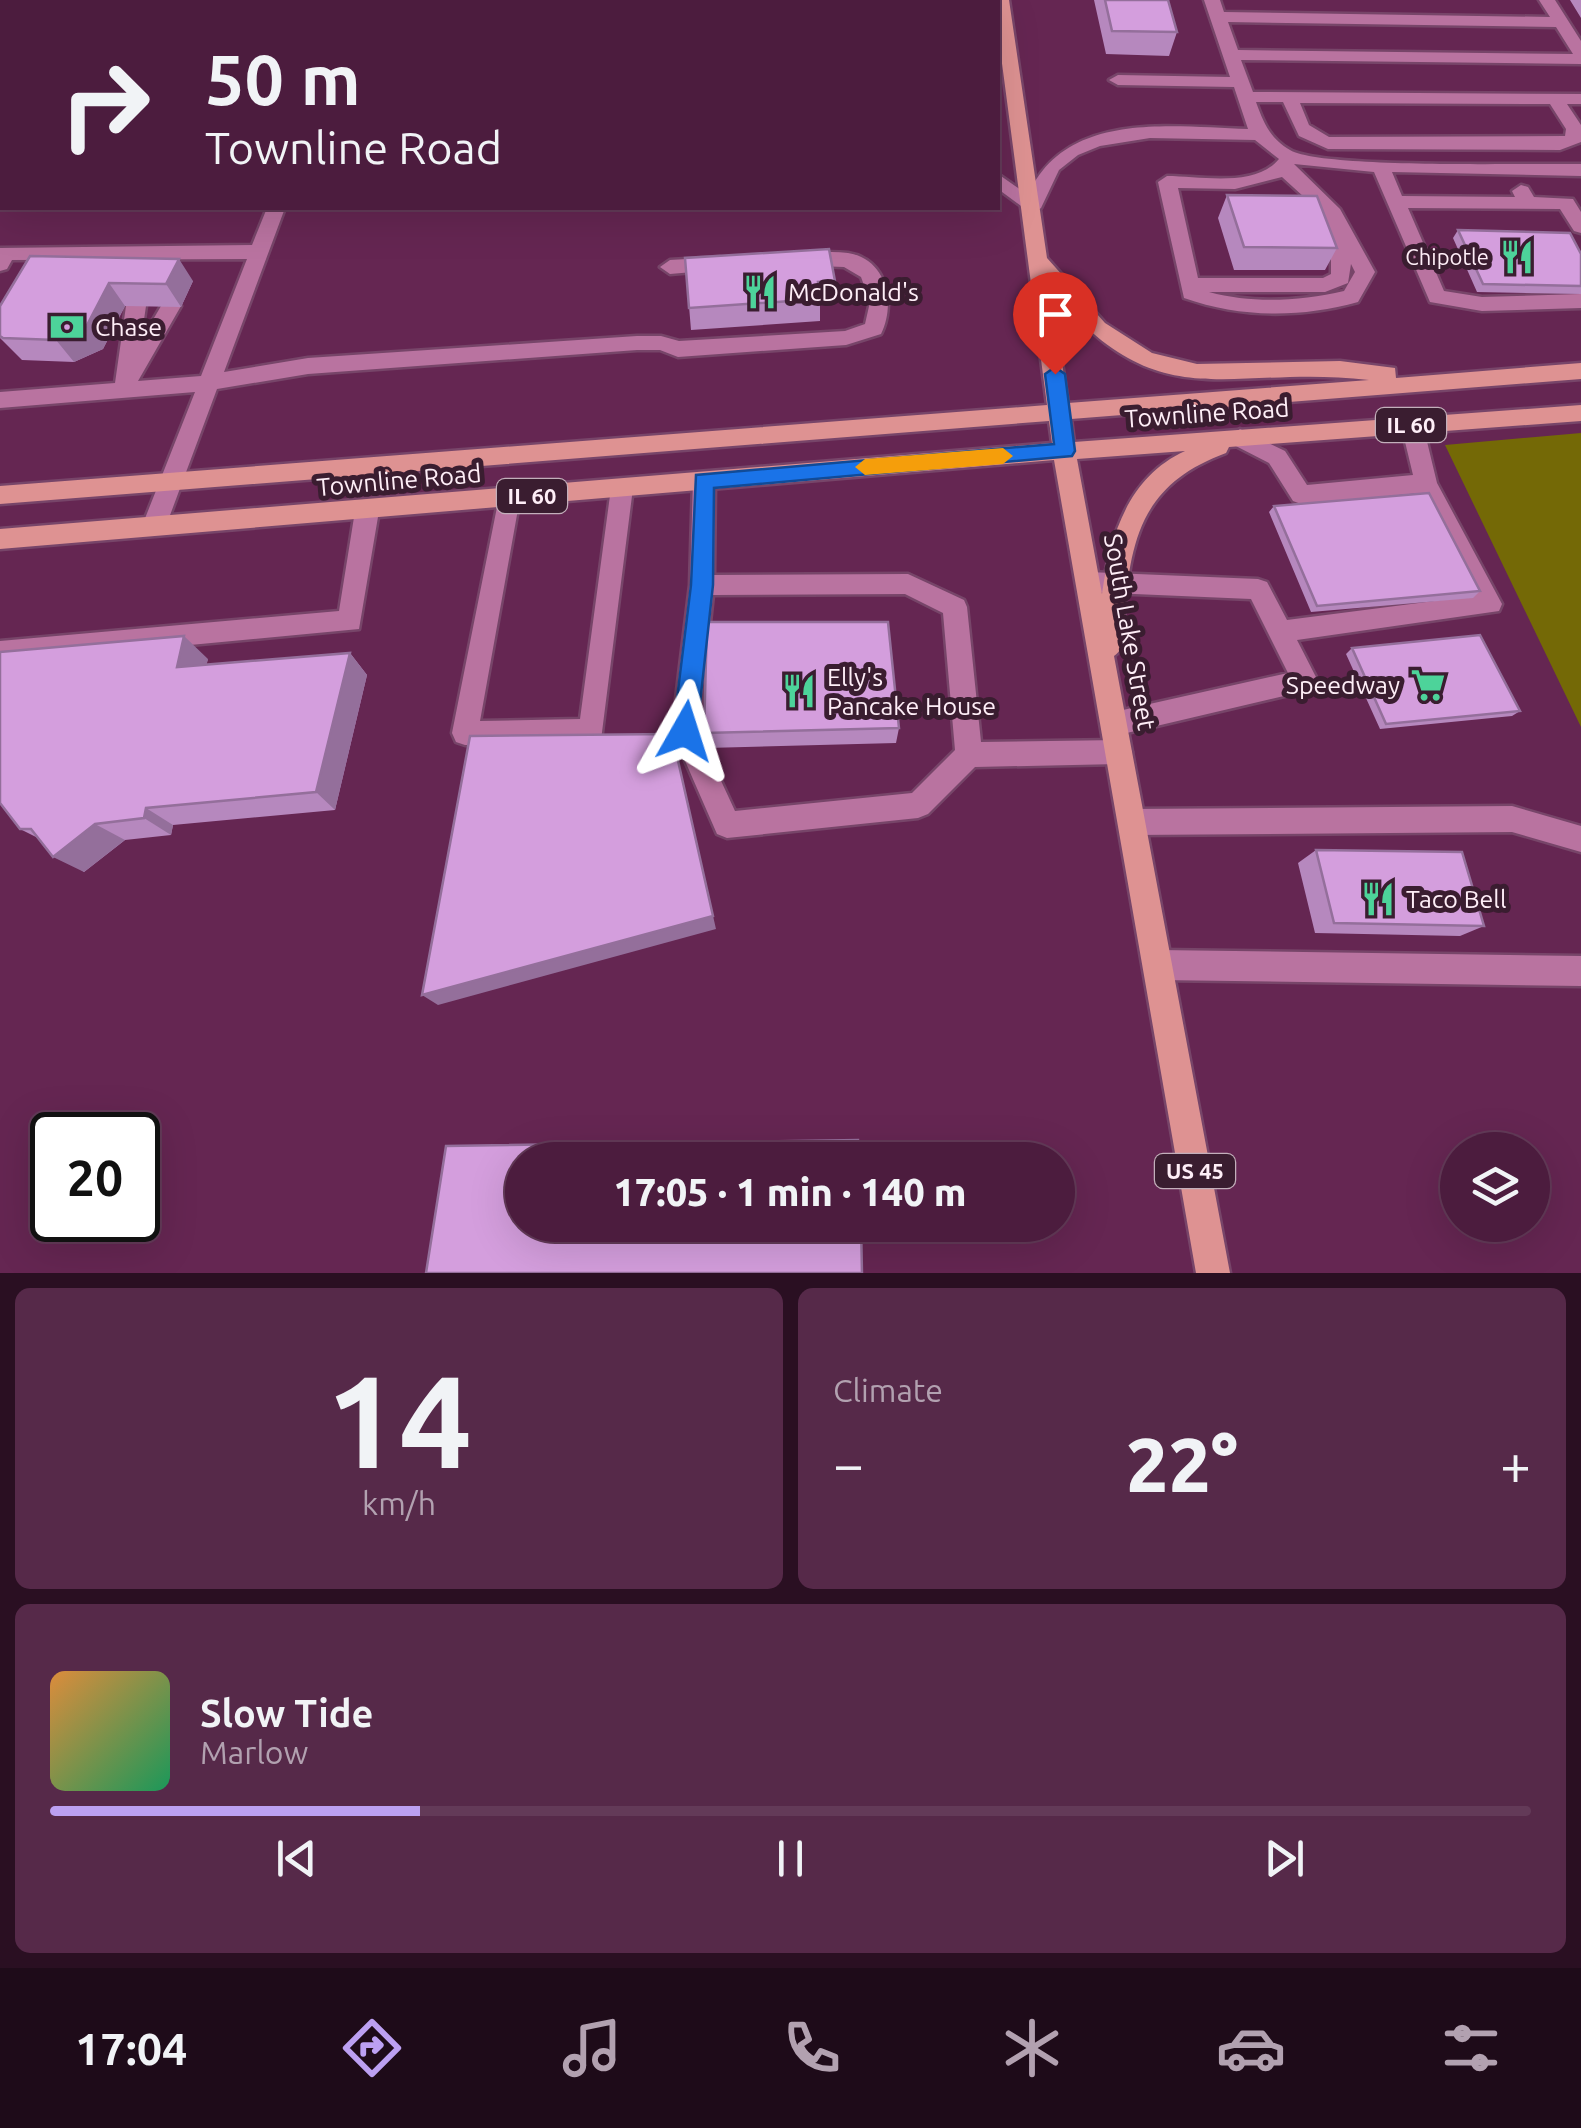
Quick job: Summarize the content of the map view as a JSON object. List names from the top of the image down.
{
  "streets": {
    "main road": [
      "Townline Road",
      "IL 60",
      "South Lake Street",
      "US 45"
    ]
  },
  "crossings": [
    ["Townline Road", "South Lake Street"]
  ],
  "places": {
    "restaurant": [
      "Chipotle",
      "McDonald's",
      "Elly's Pancake House",
      "Taco Bell"
    ],
    "bank": ["Chase"],
    "supermarket": ["Speedway"]
  },
  "page": {
    "turn": ["50 m", "Townline Road"],
    "limit": "20",
    "trip": "17:05 · 1 min · 140 m",
    "tile": [
      ["14", "km/h"],
      "Climate"
    ],
    "heat": ["−", "22°", "+"],
    "song": ["Slow Tide", "Marlow"],
    "tabs": "17:04"
  }
}
